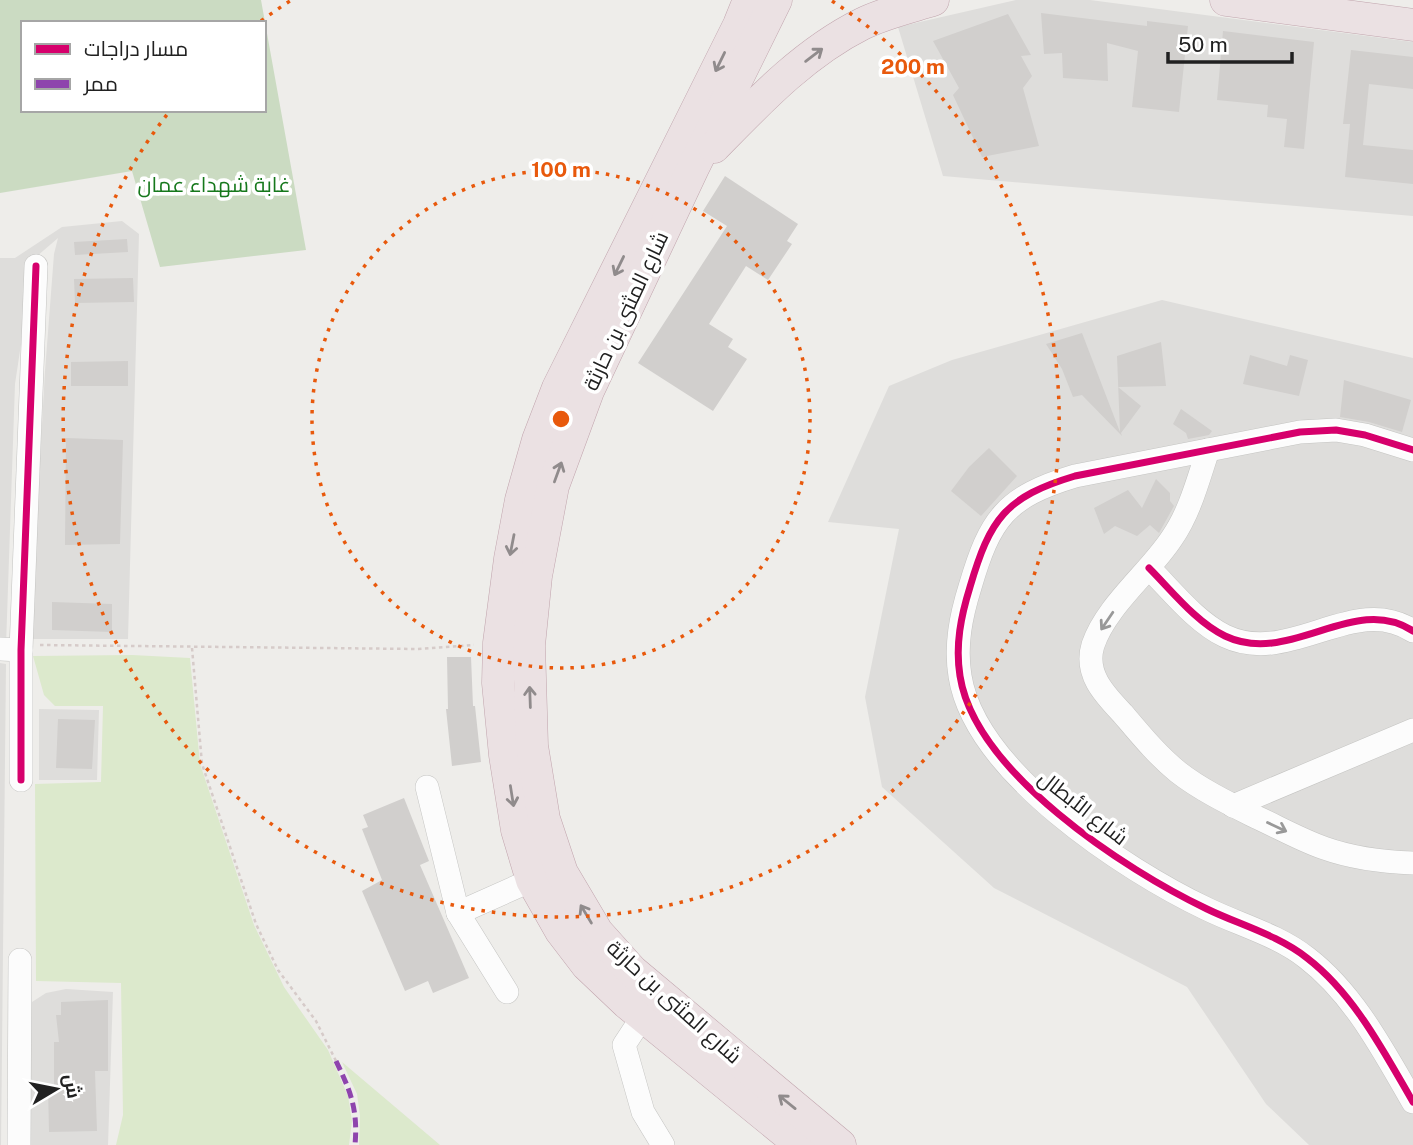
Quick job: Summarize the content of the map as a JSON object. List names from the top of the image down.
{
  "streets": {
    "highway": ["شارع المثنى بن حارثة"],
    "street": ["شارع الأبطال"]
  },
  "parks": ["غابة شهداء عمان"],
  "legend": ["مسار دراجات", "ممر"],
  "scale_bar": "50 m",
  "north": "right",
  "rings": ["200 m", "100 m"]
}
